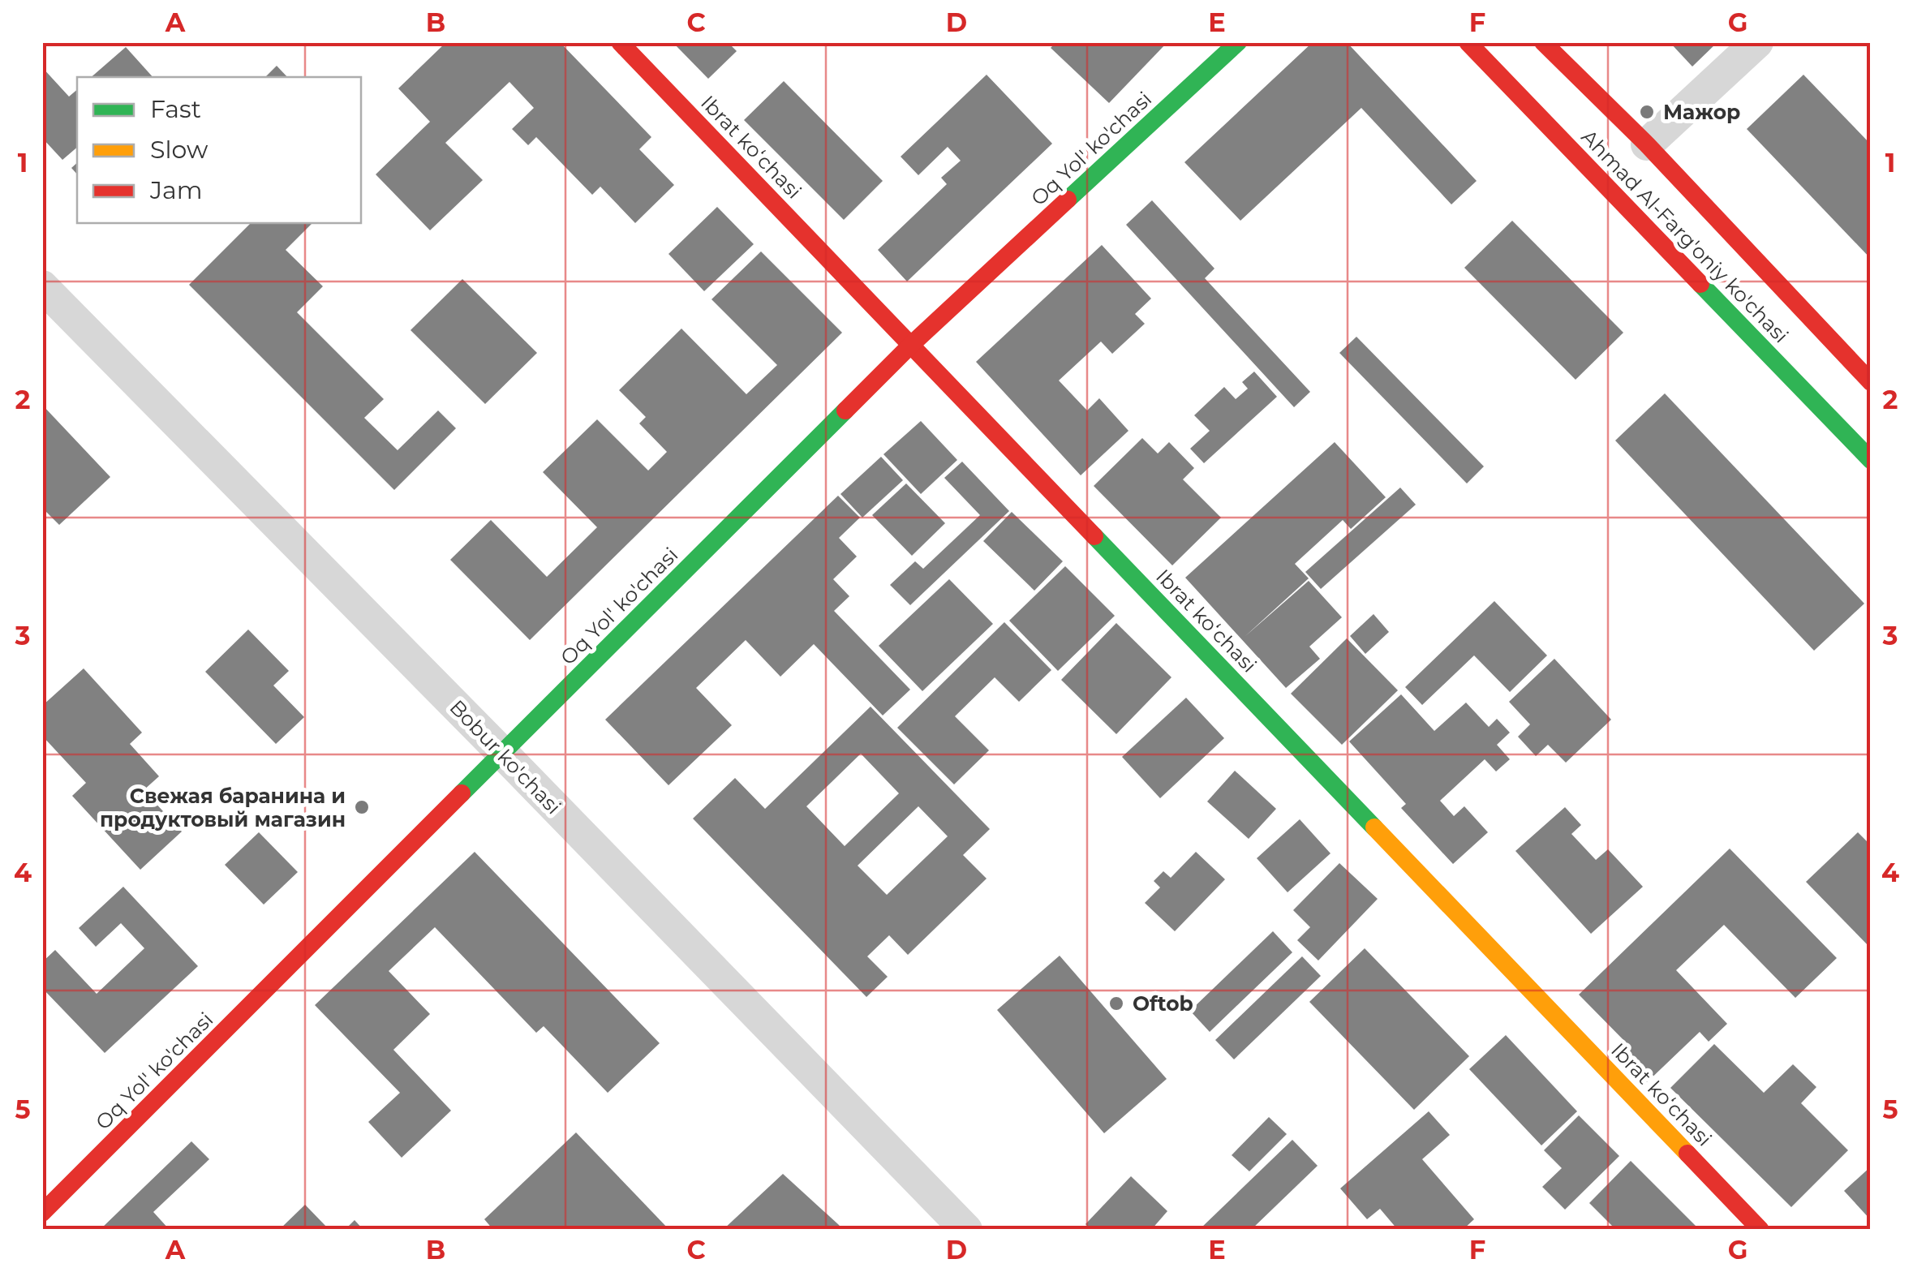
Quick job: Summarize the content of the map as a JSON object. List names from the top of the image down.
{
  "streets": {
    "street": [
      "Ibrat koʻchasi",
      "Oq Yol' ko'chasi",
      "Ahmad Al-Farg'oniy ko'chasi",
      "Bobur ko'chasi"
    ]
  },
  "crossings": [
    ["Ibrat koʻchasi", "Oq Yol' ko'chasi"],
    ["Oq Yol' ko'chasi", "Bobur ko'chasi"]
  ],
  "places": ["Мажор", "Свежая баранина и продуктовый магазин", "Oftob"],
  "legend": ["Fast", "Slow", "Jam"],
  "grid": {
    "columns": [
      "A",
      "B",
      "C",
      "D",
      "E",
      "F",
      "G"
    ],
    "rows": [
      "1",
      "2",
      "3",
      "4",
      "5"
    ]
  }
}
